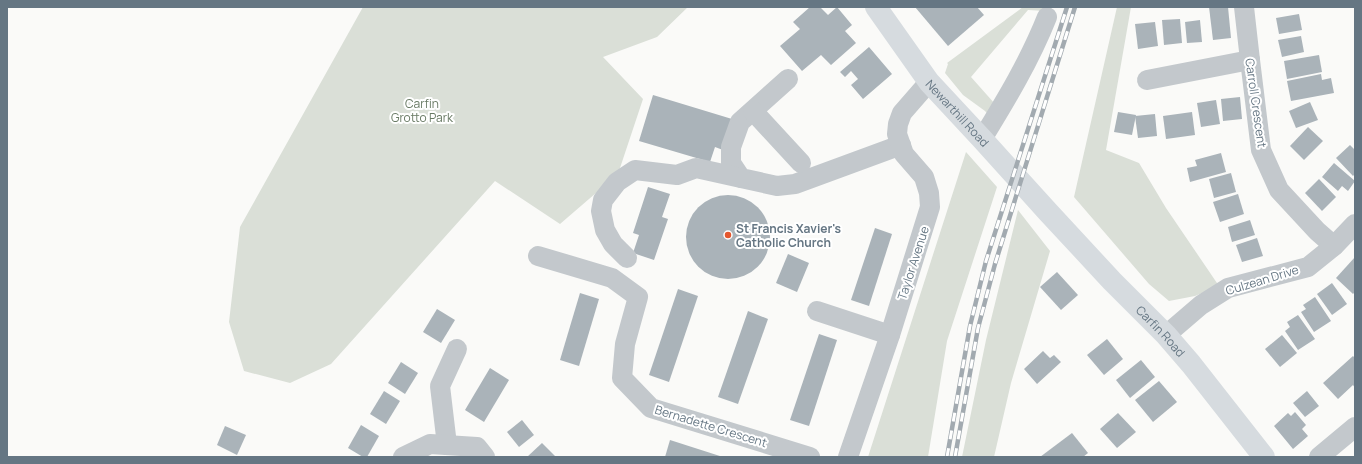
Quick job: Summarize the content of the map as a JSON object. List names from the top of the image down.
{
  "streets": {
    "main road": ["Newarthill Road", "Carfin Road"],
    "street": [
      "Carroll Crescent",
      "Taylor Avenue",
      "Culzean Drive",
      "Bernadette Crescent"
    ]
  },
  "crossings": [
    ["Carroll Crescent", "Culzean Drive"],
    ["Newarthill Road", "Taylor Avenue"],
    ["Newarthill Road", "Carfin Road"],
    ["Culzean Drive", "Carfin Road"]
  ],
  "parks": ["Carfin Grotto Park"],
  "places": ["St Francis Xavier's Catholic Church"]
}
